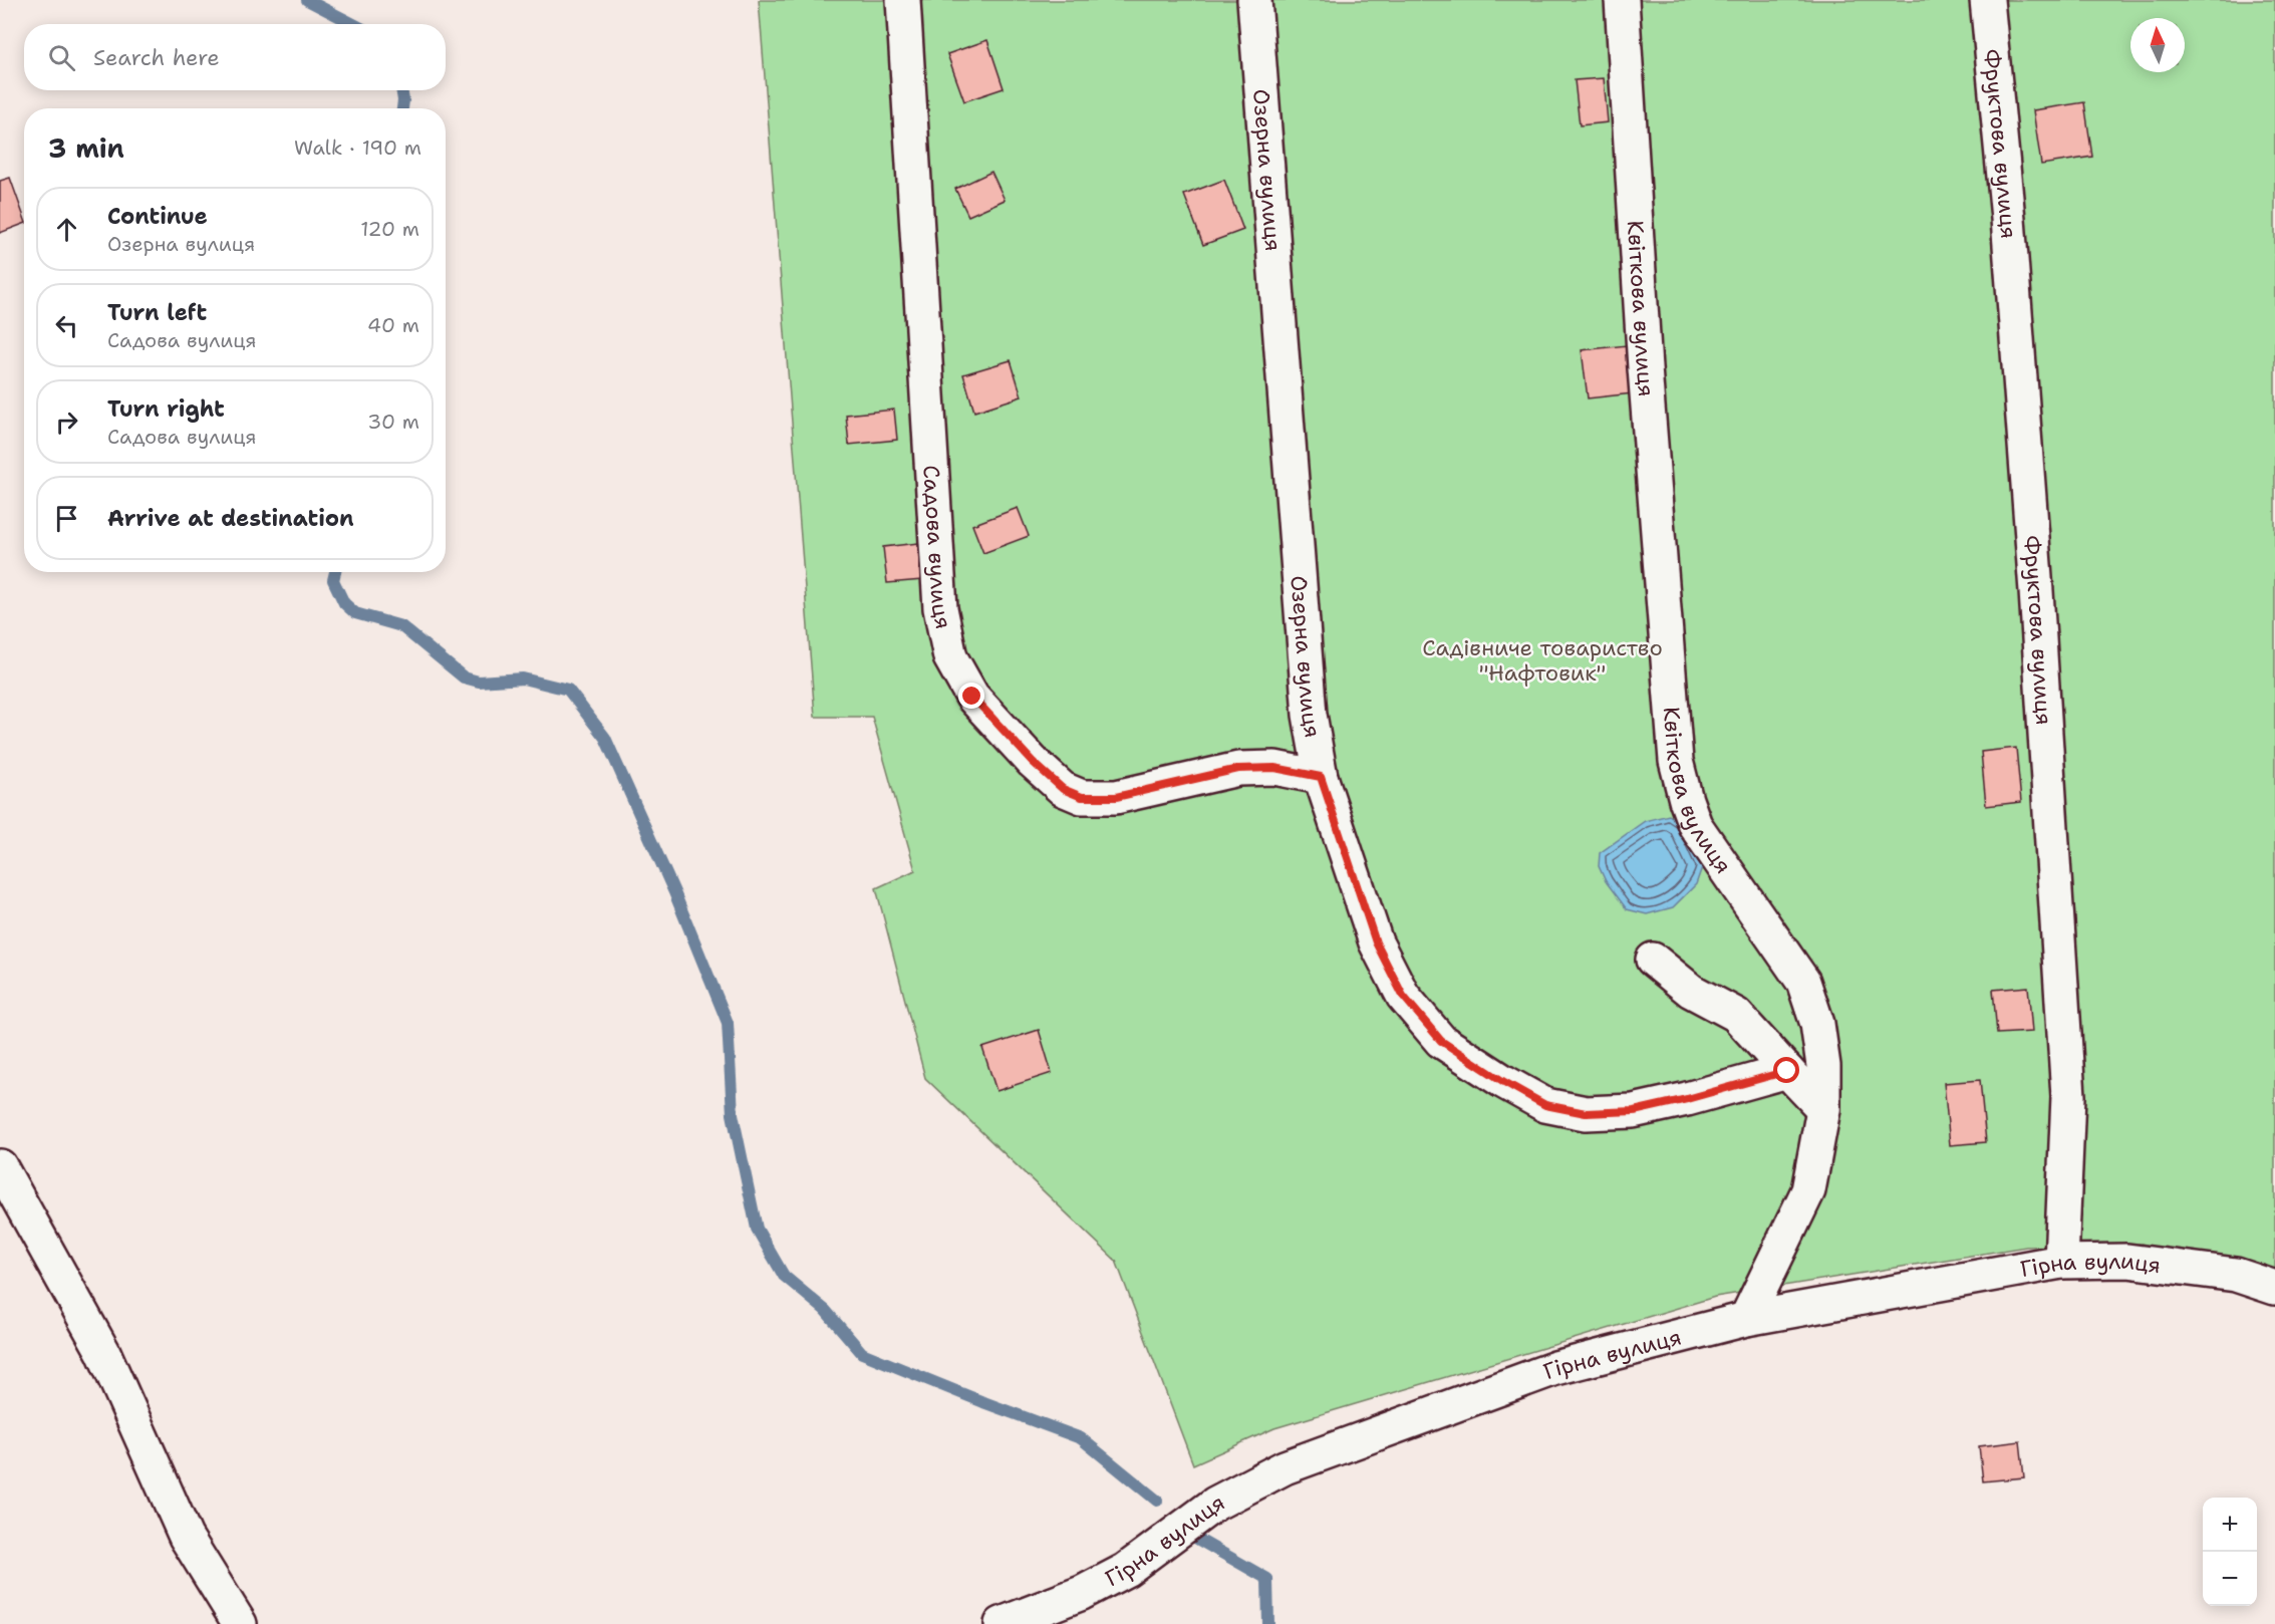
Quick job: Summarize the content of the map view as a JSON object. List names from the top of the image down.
{
  "streets": {
    "street": [
      "Фруктова вулиця",
      "Озерна вулиця",
      "Квіткова вулиця",
      "Садова вулиця",
      "Гірна вулиця"
    ]
  },
  "crossings": [
    ["Фруктова вулиця", "Гірна вулиця"],
    ["Озерна вулиця", "Садова вулиця"],
    ["Квіткова вулиця", "Гірна вулиця"]
  ],
  "parks": ["Садівниче товариство \"Нафтовик\""],
  "north": "top",
  "page": {
    "search": "Search here",
    "heading": ["3 min", "Walk · 190 m"],
    "list": [
      ["Continue", "Озерна вулиця", "120 m"],
      ["Turn left", "Садова вулиця", "40 m"],
      ["Turn right", "Садова вулиця", "30 m"],
      "Arrive at destination"
    ],
    "map_buttons": ["+", "−"]
  }
}
